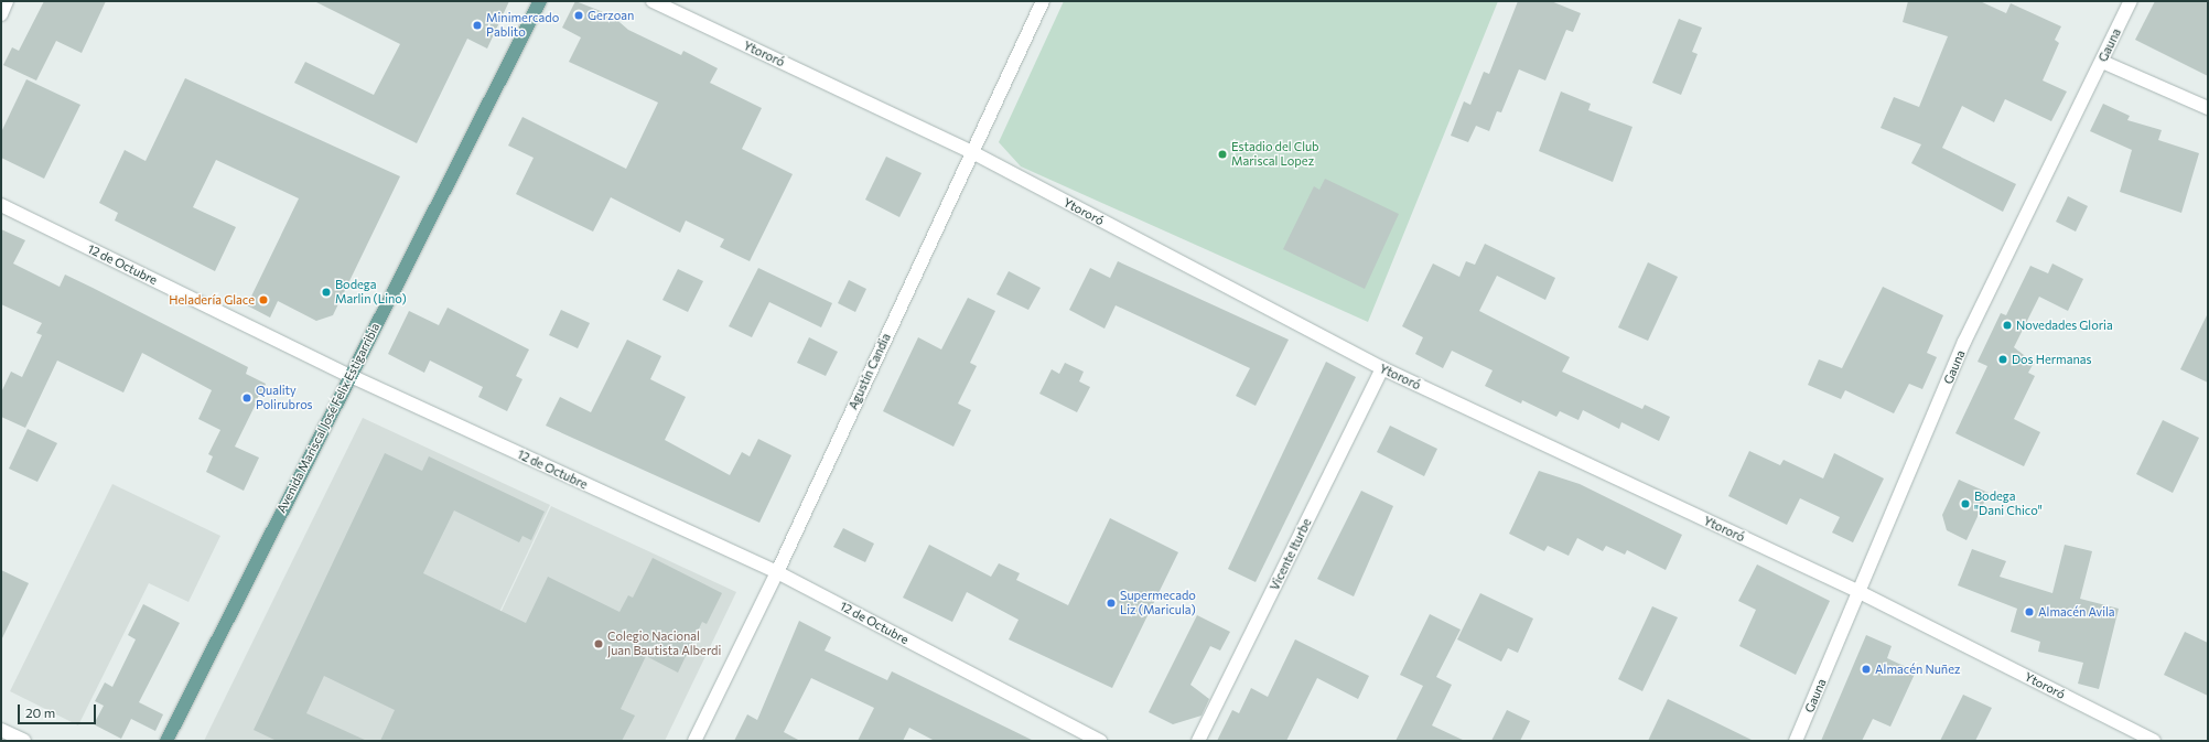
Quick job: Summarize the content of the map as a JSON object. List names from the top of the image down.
{
  "streets": {
    "main road": ["Avenida Mariscal José Felix Estigarribia"],
    "street": [
      "Gauna",
      "Ytororó",
      "12 de Octubre",
      "Agustín Candia",
      "Vicente Iturbe"
    ]
  },
  "crossings": [
    ["Gauna", "Ytororó"],
    ["Ytororó", "Agustín Candia"],
    ["Ytororó", "Vicente Iturbe"],
    ["12 de Octubre", "Agustín Candia"],
    ["12 de Octubre", "Avenida Mariscal José Felix Estigarribia"]
  ],
  "places": [
    "Gerzoan",
    "Minimercado Pablito",
    "Estadio del Club Mariscal Lopez",
    "Bodega Marlin (Lino)",
    "Heladería Glace",
    "Novedades Gloria",
    "Dos Hermanas",
    "Quality Polirubros",
    "Bodega \"Dani Chico\"",
    "Supermecado Liz (Maricula)",
    "Almacén Avila",
    "Colegio Nacional Juan Bautista Alberdi",
    "Almacén Nuñez"
  ],
  "scale_bar": "20 m"
}
